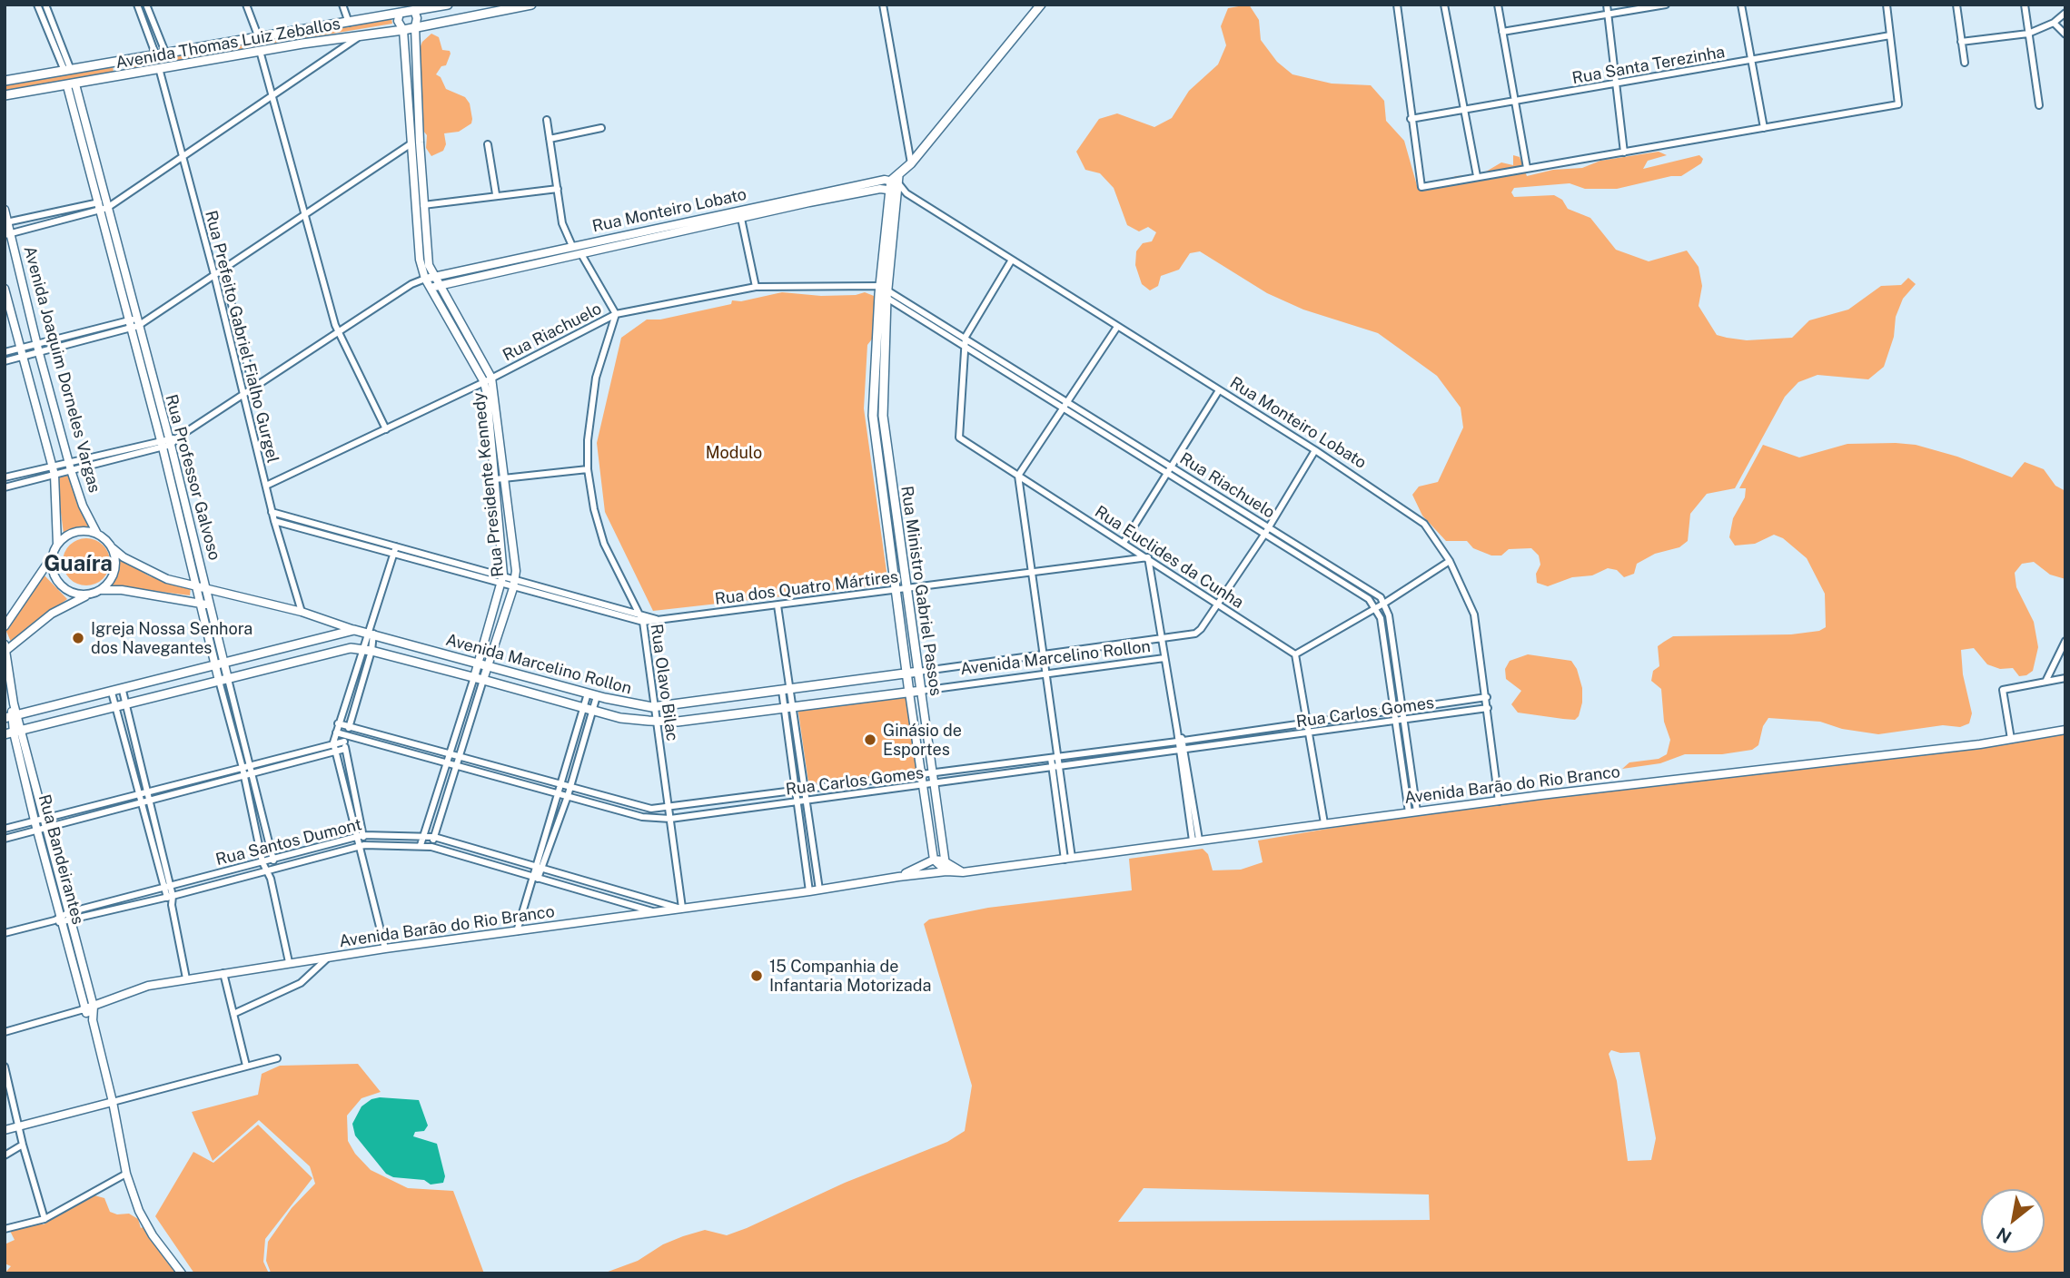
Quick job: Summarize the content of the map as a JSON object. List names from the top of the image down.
{
  "streets": {
    "main road": ["Avenida Thomas Luiz Zeballos", "Rua Ministro Gabriel Passos", "Avenida Marcelino Rollon"],
    "street": [
      "Rua Santa Terezinha",
      "Rua Monteiro Lobato",
      "Rua Riachuelo",
      "Rua Prefeito Gabriel Fialho Gurgel",
      "Avenida Joaquim Dorneles Vargas",
      "Rua Professor Galvoso",
      "Rua Presidente Kennedy",
      "Rua Euclides da Cunha",
      "Rua dos Quatro Mártires",
      "Rua Olavo Bilac",
      "Rua Carlos Gomes",
      "Avenida Barão do Rio Branco",
      "Rua Santos Dumont",
      "Rua Bandeirantes"
    ]
  },
  "crossings": [
    ["Avenida Thomas Luiz Zeballos", "Rua Prefeito Gabriel Fialho Gurgel"],
    ["Avenida Thomas Luiz Zeballos", "Rua Professor Galvoso"],
    ["Avenida Thomas Luiz Zeballos", "Rua Presidente Kennedy"],
    ["Rua Monteiro Lobato", "Rua Presidente Kennedy"],
    ["Rua Monteiro Lobato", "Rua Ministro Gabriel Passos"],
    ["Rua Monteiro Lobato", "Avenida Marcelino Rollon"],
    ["Rua Monteiro Lobato", "Rua Carlos Gomes"],
    ["Rua Monteiro Lobato", "Avenida Barão do Rio Branco"],
    ["Rua Riachuelo", "Rua Prefeito Gabriel Fialho Gurgel"],
    ["Rua Riachuelo", "Rua Presidente Kennedy"],
    ["Rua Riachuelo", "Rua Euclides da Cunha"],
    ["Rua Riachuelo", "Rua Ministro Gabriel Passos"],
    ["Rua Riachuelo", "Avenida Marcelino Rollon"],
    ["Rua Riachuelo", "Rua Olavo Bilac"],
    ["Rua Prefeito Gabriel Fialho Gurgel", "Rua dos Quatro Mártires"],
    ["Rua Prefeito Gabriel Fialho Gurgel", "Avenida Marcelino Rollon"],
    ["Avenida Joaquim Dorneles Vargas", "Avenida Marcelino Rollon"],
    ["Rua Professor Galvoso", "Avenida Marcelino Rollon"],
    ["Rua Professor Galvoso", "Avenida Barão do Rio Branco"],
    ["Rua Professor Galvoso", "Rua Santos Dumont"],
    ["Rua Presidente Kennedy", "Rua dos Quatro Mártires"],
    ["Rua Presidente Kennedy", "Avenida Marcelino Rollon"],
    ["Rua Presidente Kennedy", "Rua Carlos Gomes"],
    ["Rua Presidente Kennedy", "Rua Santos Dumont"],
    ["Rua Euclides da Cunha", "Rua dos Quatro Mártires"],
    ["Rua Euclides da Cunha", "Avenida Marcelino Rollon"],
    ["Rua dos Quatro Mártires", "Rua Ministro Gabriel Passos"],
    ["Rua dos Quatro Mártires", "Rua Olavo Bilac"],
    ["Rua Ministro Gabriel Passos", "Avenida Marcelino Rollon"],
    ["Rua Ministro Gabriel Passos", "Rua Carlos Gomes"],
    ["Rua Ministro Gabriel Passos", "Avenida Barão do Rio Branco"],
    ["Avenida Marcelino Rollon", "Rua Olavo Bilac"],
    ["Rua Olavo Bilac", "Rua Carlos Gomes"],
    ["Rua Olavo Bilac", "Avenida Barão do Rio Branco"],
    ["Rua Olavo Bilac", "Rua Santos Dumont"],
    ["Avenida Barão do Rio Branco", "Rua Santos Dumont"],
    ["Avenida Barão do Rio Branco", "Rua Bandeirantes"],
    ["Rua Santos Dumont", "Rua Bandeirantes"]
  ],
  "districts": ["Guaíra"],
  "parks": ["Modulo"],
  "places": ["Igreja Nossa Senhora dos Navegantes", "Ginásio de Esportes", "15 Companhia de Infantaria Motorizada"],
  "north": "bottom left"
}
